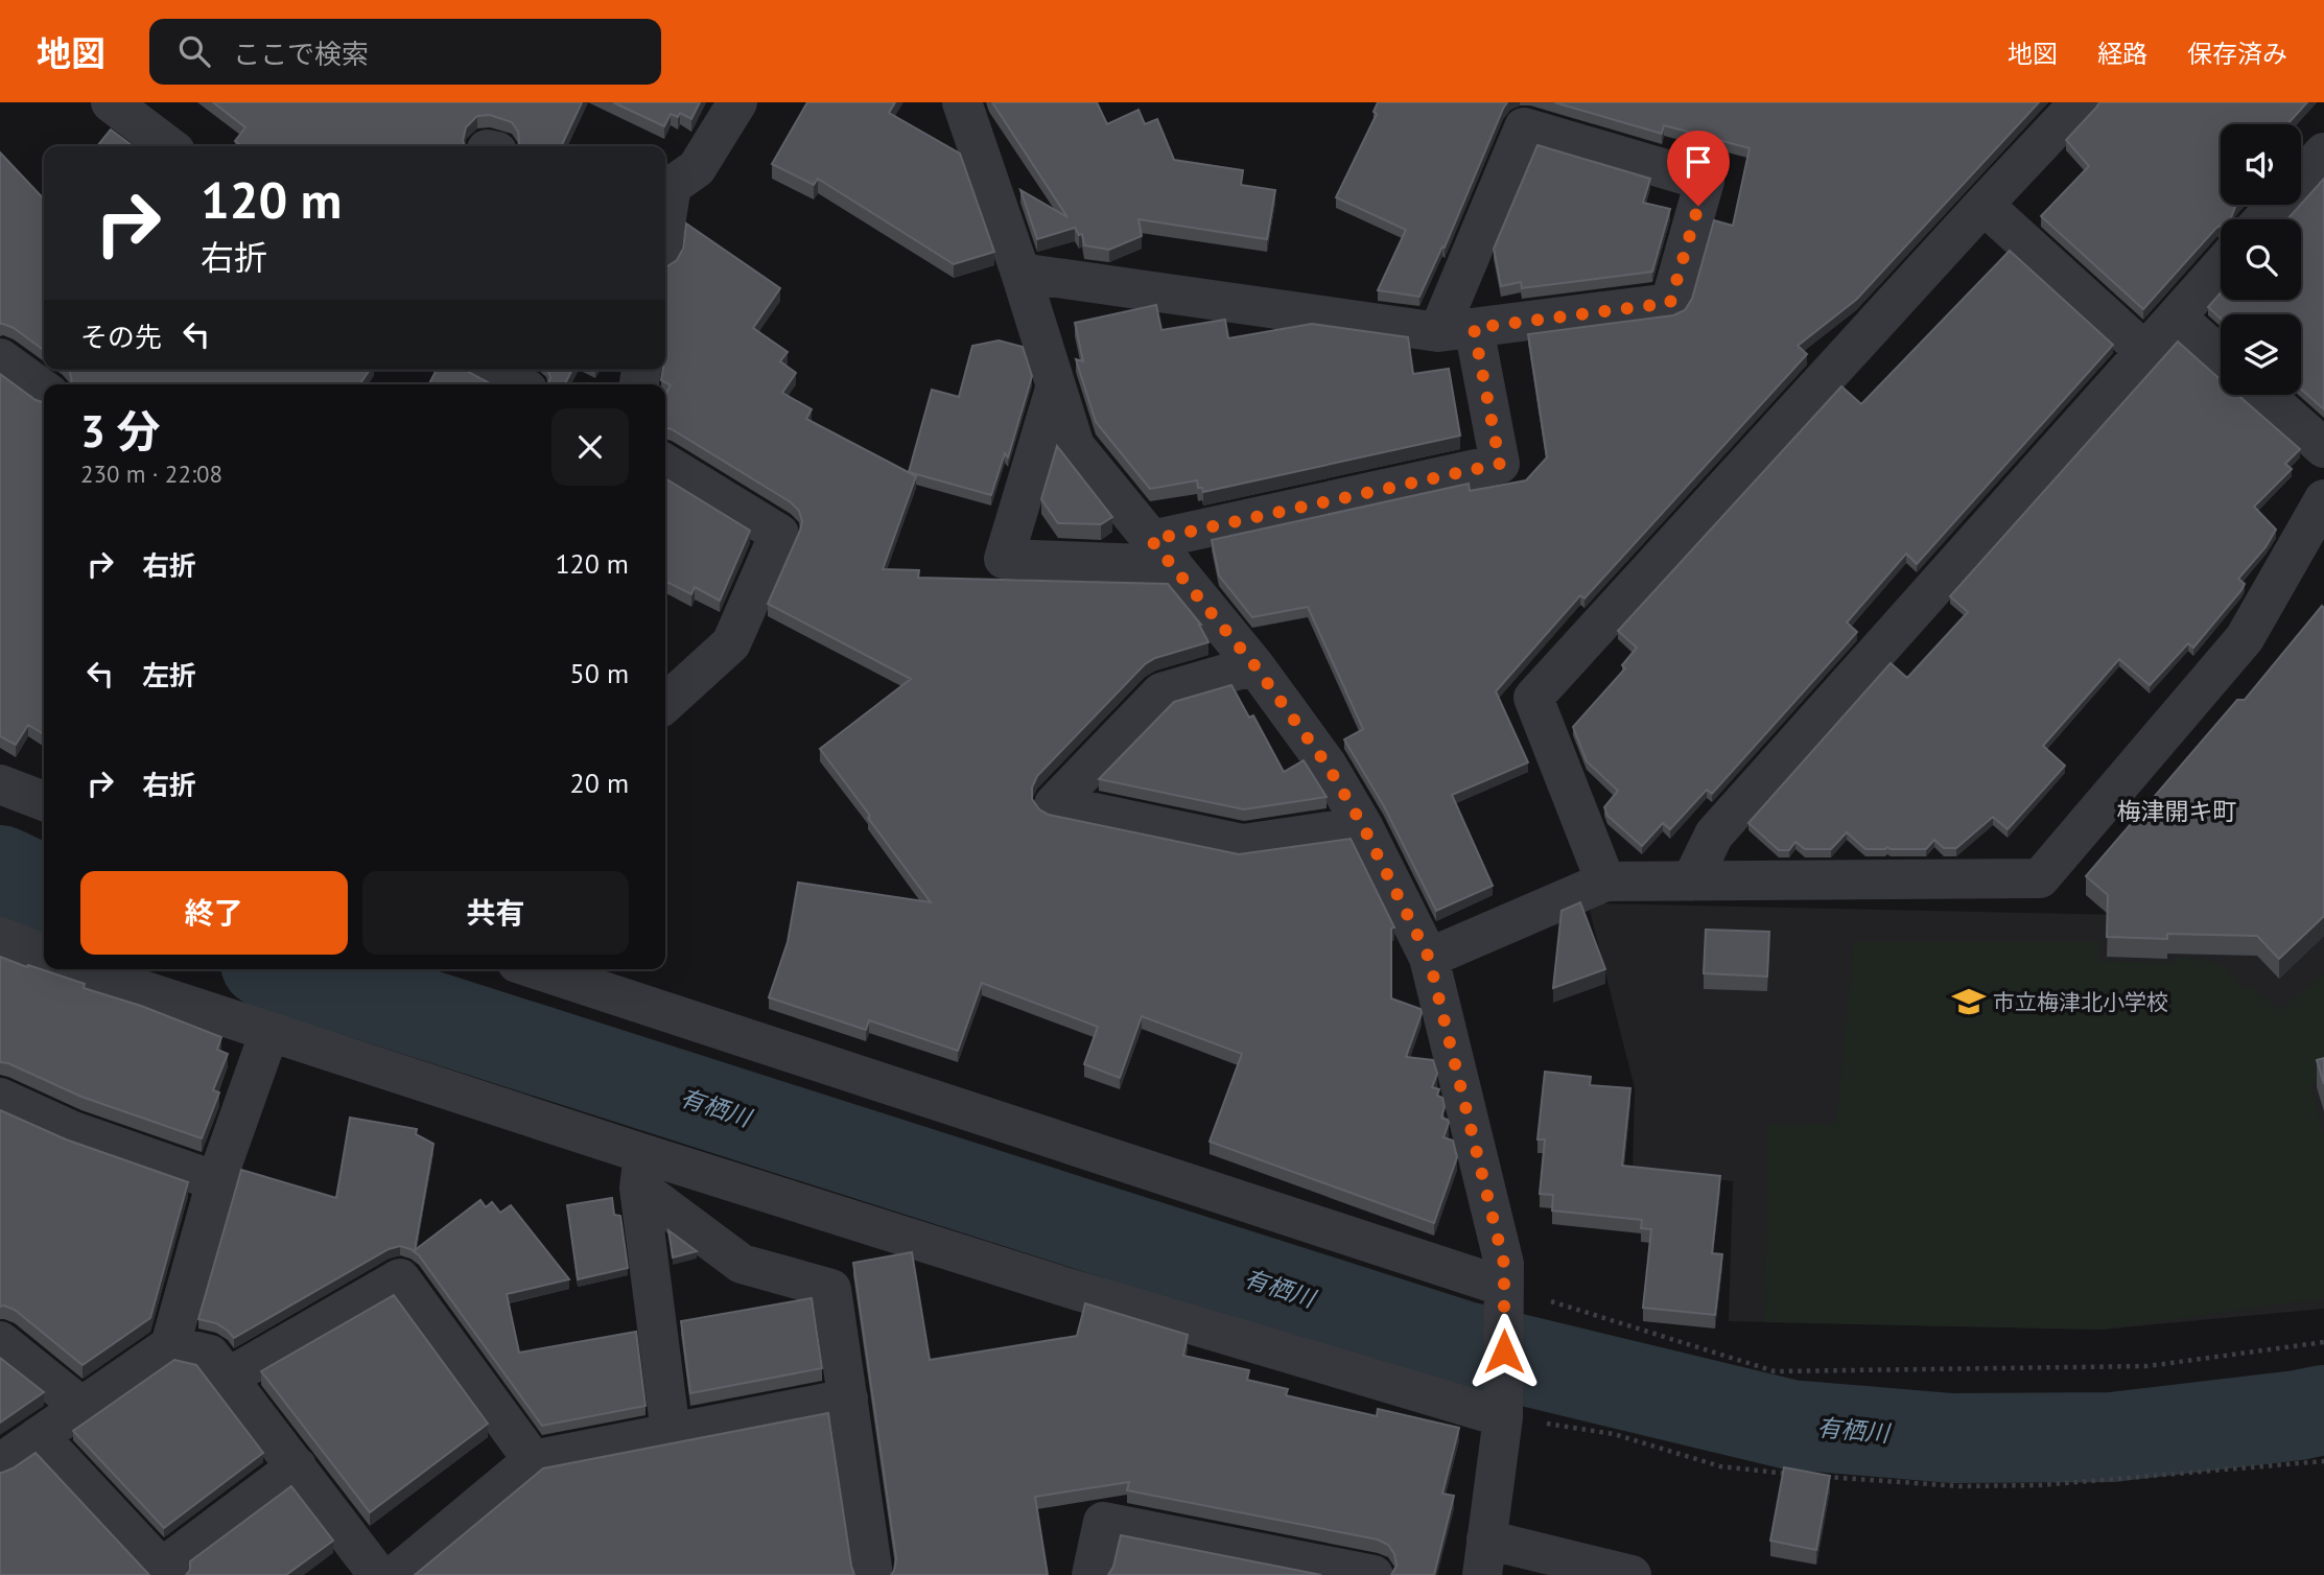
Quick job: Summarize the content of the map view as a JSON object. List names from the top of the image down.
{
  "districts": ["梅津開キ町"],
  "water": ["有栖川"],
  "places": {
    "school or university": ["市立梅津北小学校"]
  },
  "page": {
    "header": "地図",
    "search": "ここで検索",
    "nav": ["地図", "経路", "保存済み"],
    "turn": ["120 m", "右折"],
    "then": "その先",
    "heading": ["3 分", "230 m · 22:08"],
    "list": [
      {
        "name": "右折",
        "value": "120 m"
      },
      {
        "name": "左折",
        "value": "50 m"
      },
      {
        "name": "右折",
        "value": "20 m"
      }
    ],
    "buttons": ["終了", "共有"]
  }
}
